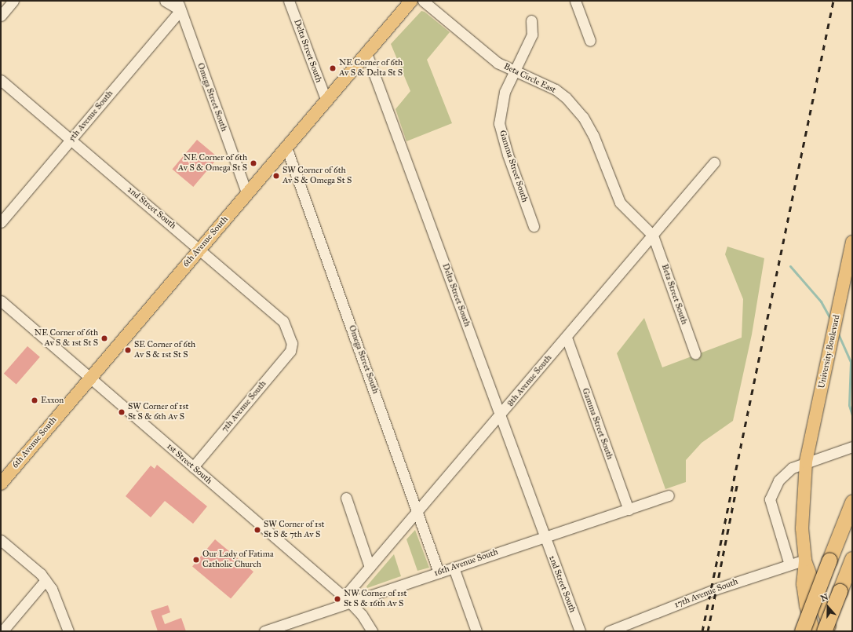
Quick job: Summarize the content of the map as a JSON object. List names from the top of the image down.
{
  "streets": {
    "main road": ["6th Avenue South", "University Boulevard"],
    "street": [
      "Delta Street South",
      "Beta Circle East",
      "Omega Street South",
      "5th Avenue South",
      "Gamma Street South",
      "2nd Street South",
      "Beta Street South",
      "8th Avenue South",
      "7th Avenue South",
      "1st Street South",
      "16th Avenue South",
      "17th Avenue South"
    ]
  },
  "crossings": [
    ["Delta Street South", "2nd Street South"],
    ["Delta Street South", "6th Avenue South"],
    ["Delta Street South", "8th Avenue South"],
    ["Delta Street South", "16th Avenue South"],
    ["Beta Circle East", "Gamma Street South"],
    ["Beta Circle East", "Beta Street South"],
    ["Beta Circle East", "8th Avenue South"],
    ["Omega Street South", "5th Avenue South"],
    ["Omega Street South", "6th Avenue South"],
    ["Omega Street South", "8th Avenue South"],
    ["Omega Street South", "16th Avenue South"],
    ["5th Avenue South", "2nd Street South"],
    ["Gamma Street South", "8th Avenue South"],
    ["Gamma Street South", "16th Avenue South"],
    ["2nd Street South", "6th Avenue South"],
    ["2nd Street South", "7th Avenue South"],
    ["2nd Street South", "16th Avenue South"],
    ["6th Avenue South", "1st Street South"],
    ["Beta Street South", "8th Avenue South"],
    ["University Boulevard", "17th Avenue South"],
    ["8th Avenue South", "1st Street South"],
    ["8th Avenue South", "16th Avenue South"],
    ["7th Avenue South", "1st Street South"],
    ["1st Street South", "16th Avenue South"]
  ],
  "places": [
    "NE Corner of 6th Av S & Delta St S",
    "NE Corner of 6th Av S & Omega St S",
    "SW Corner of 6th Av S & Omega St S",
    "NE Corner of 6th Av S & 1st St S",
    "SE Corner of 6th Av S & 1st St S",
    "Exxon",
    "SW Corner of 1st St S & 6th Av S",
    "SW Corner of 1st St S & 7th Av S",
    "Our Lady of Fatima Catholic Church",
    "NW Corner of 1st St S & 16th Av S"
  ],
  "north": "top"
}
